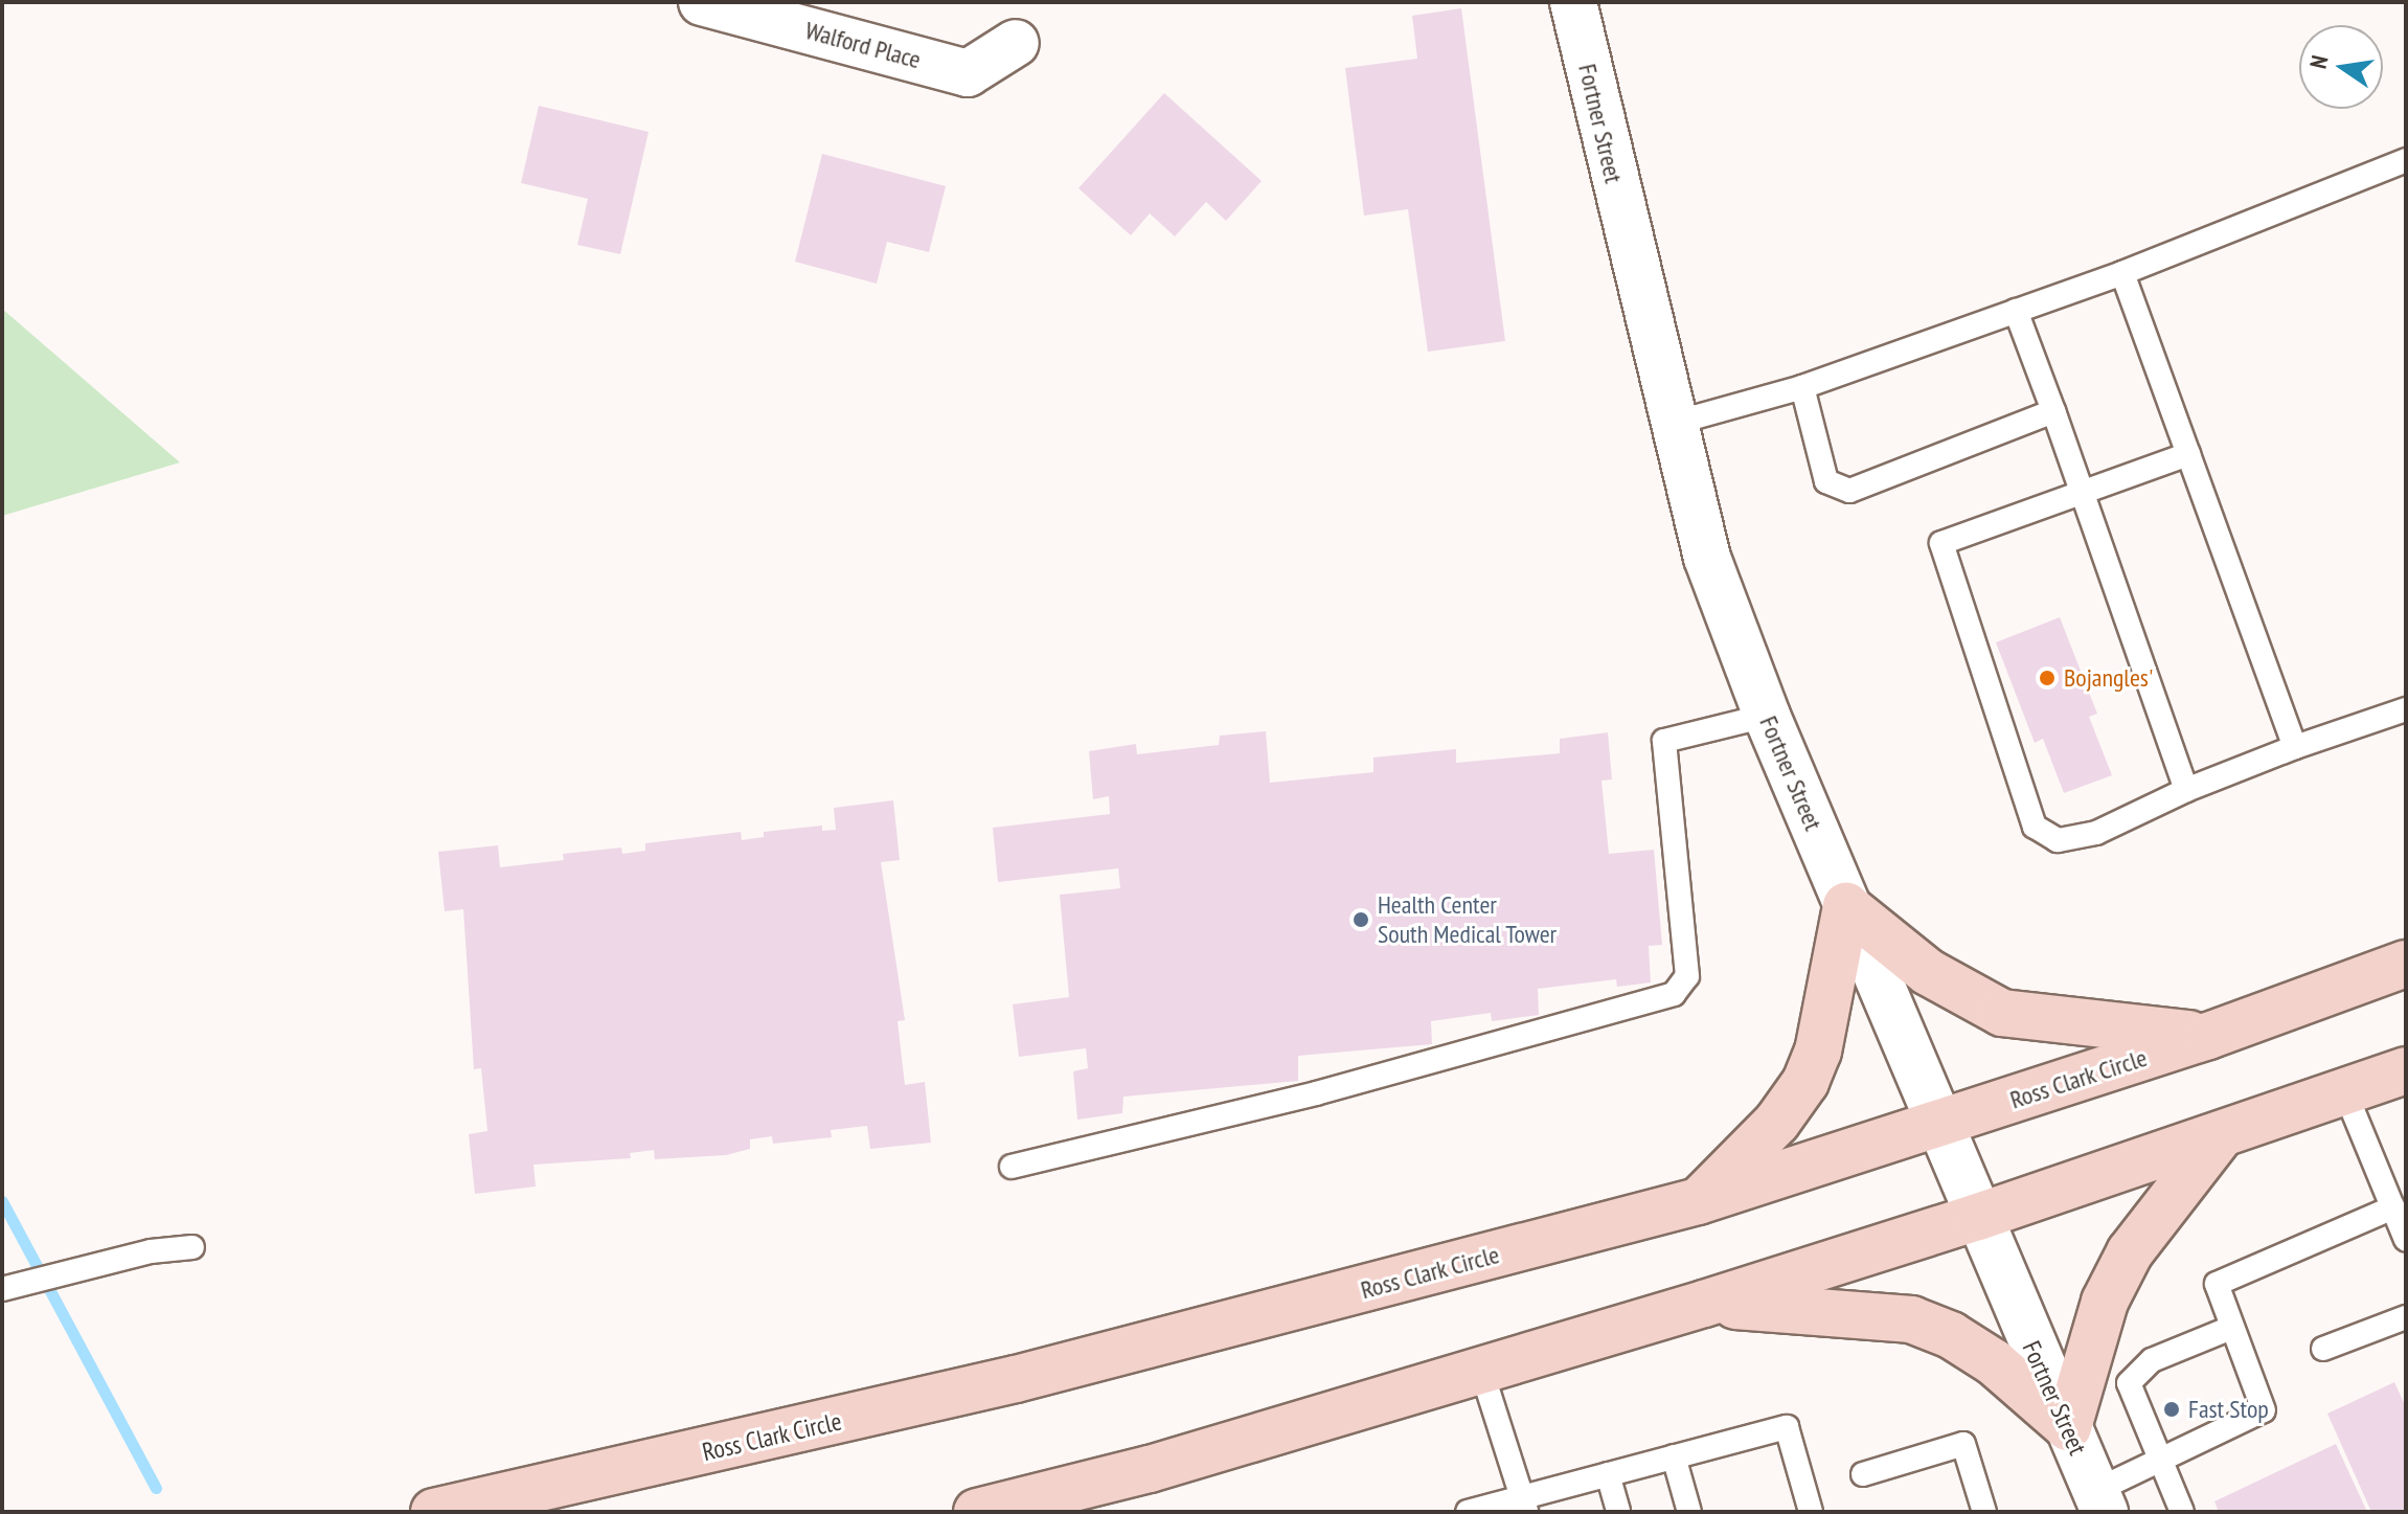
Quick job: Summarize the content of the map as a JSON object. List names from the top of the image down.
{
  "streets": {
    "highway": ["Ross Clark Circle"],
    "street": ["Walford Place", "Fortner Street"]
  },
  "crossings": [
    ["Fortner Street", "Ross Clark Circle"]
  ],
  "places": ["Bojangles'", "Health Center South Medical Tower", "Fast Stop"],
  "north": "left"
}
